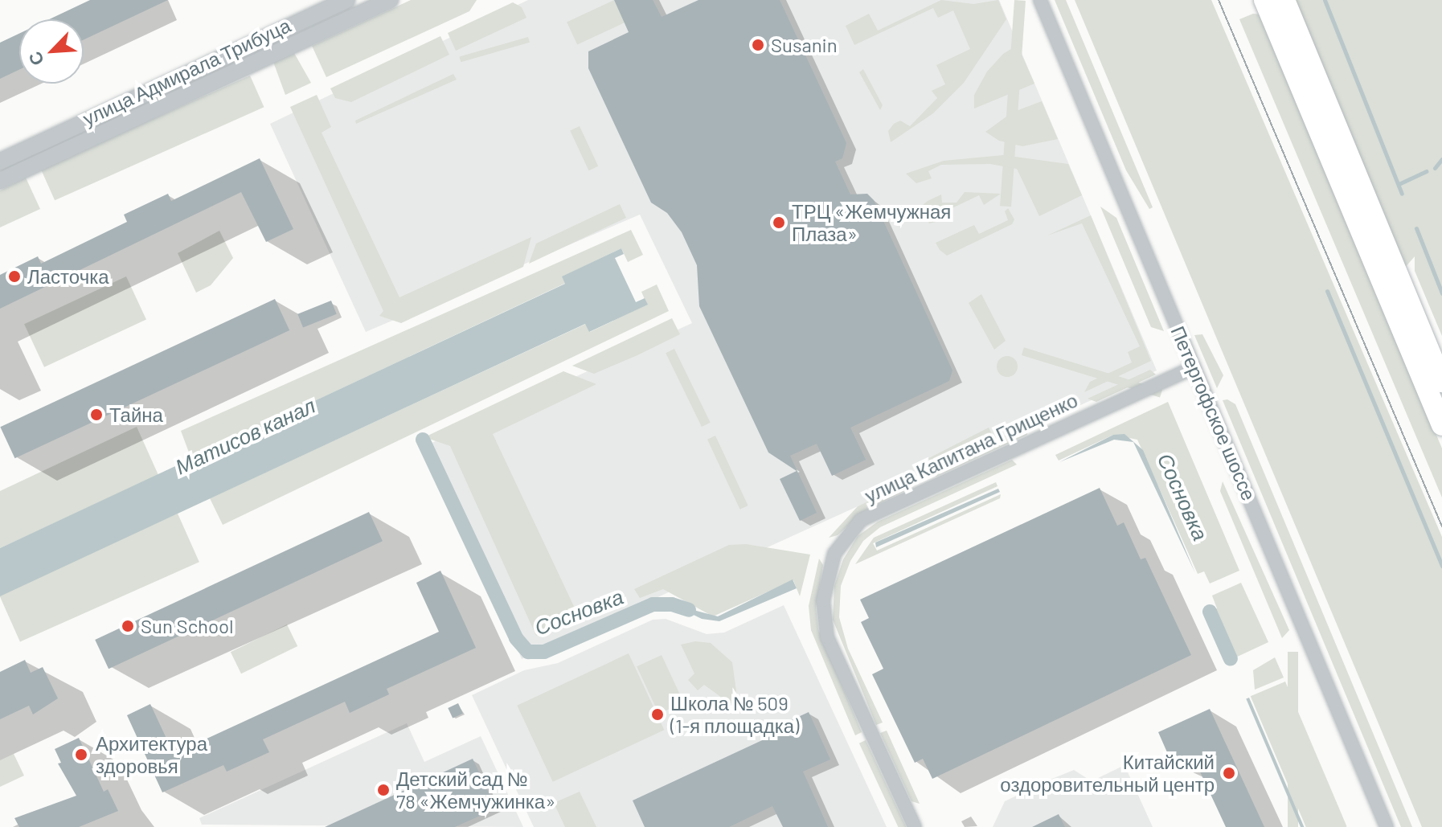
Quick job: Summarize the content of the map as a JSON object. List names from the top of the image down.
{
  "streets": {
    "street": ["улица Адмирала Трибуца", "Петергофское шоссе", "улица Капитана Грищенко"]
  },
  "crossings": [
    ["Петергофское шоссе", "улица Капитана Грищенко"]
  ],
  "water": ["Матисов канал", "Сосновка"],
  "places": [
    "Susanin",
    "ТРЦ «Жемчужная Плаза»",
    "Ласточка",
    "Тайна",
    "Sun School",
    "Школа № 509 (1-я площадка)",
    "Архитектура здоровья",
    "Китайский оздоровительный центр",
    "Детский сад № 78 «Жемчужинка»"
  ],
  "north": "bottom left"
}
